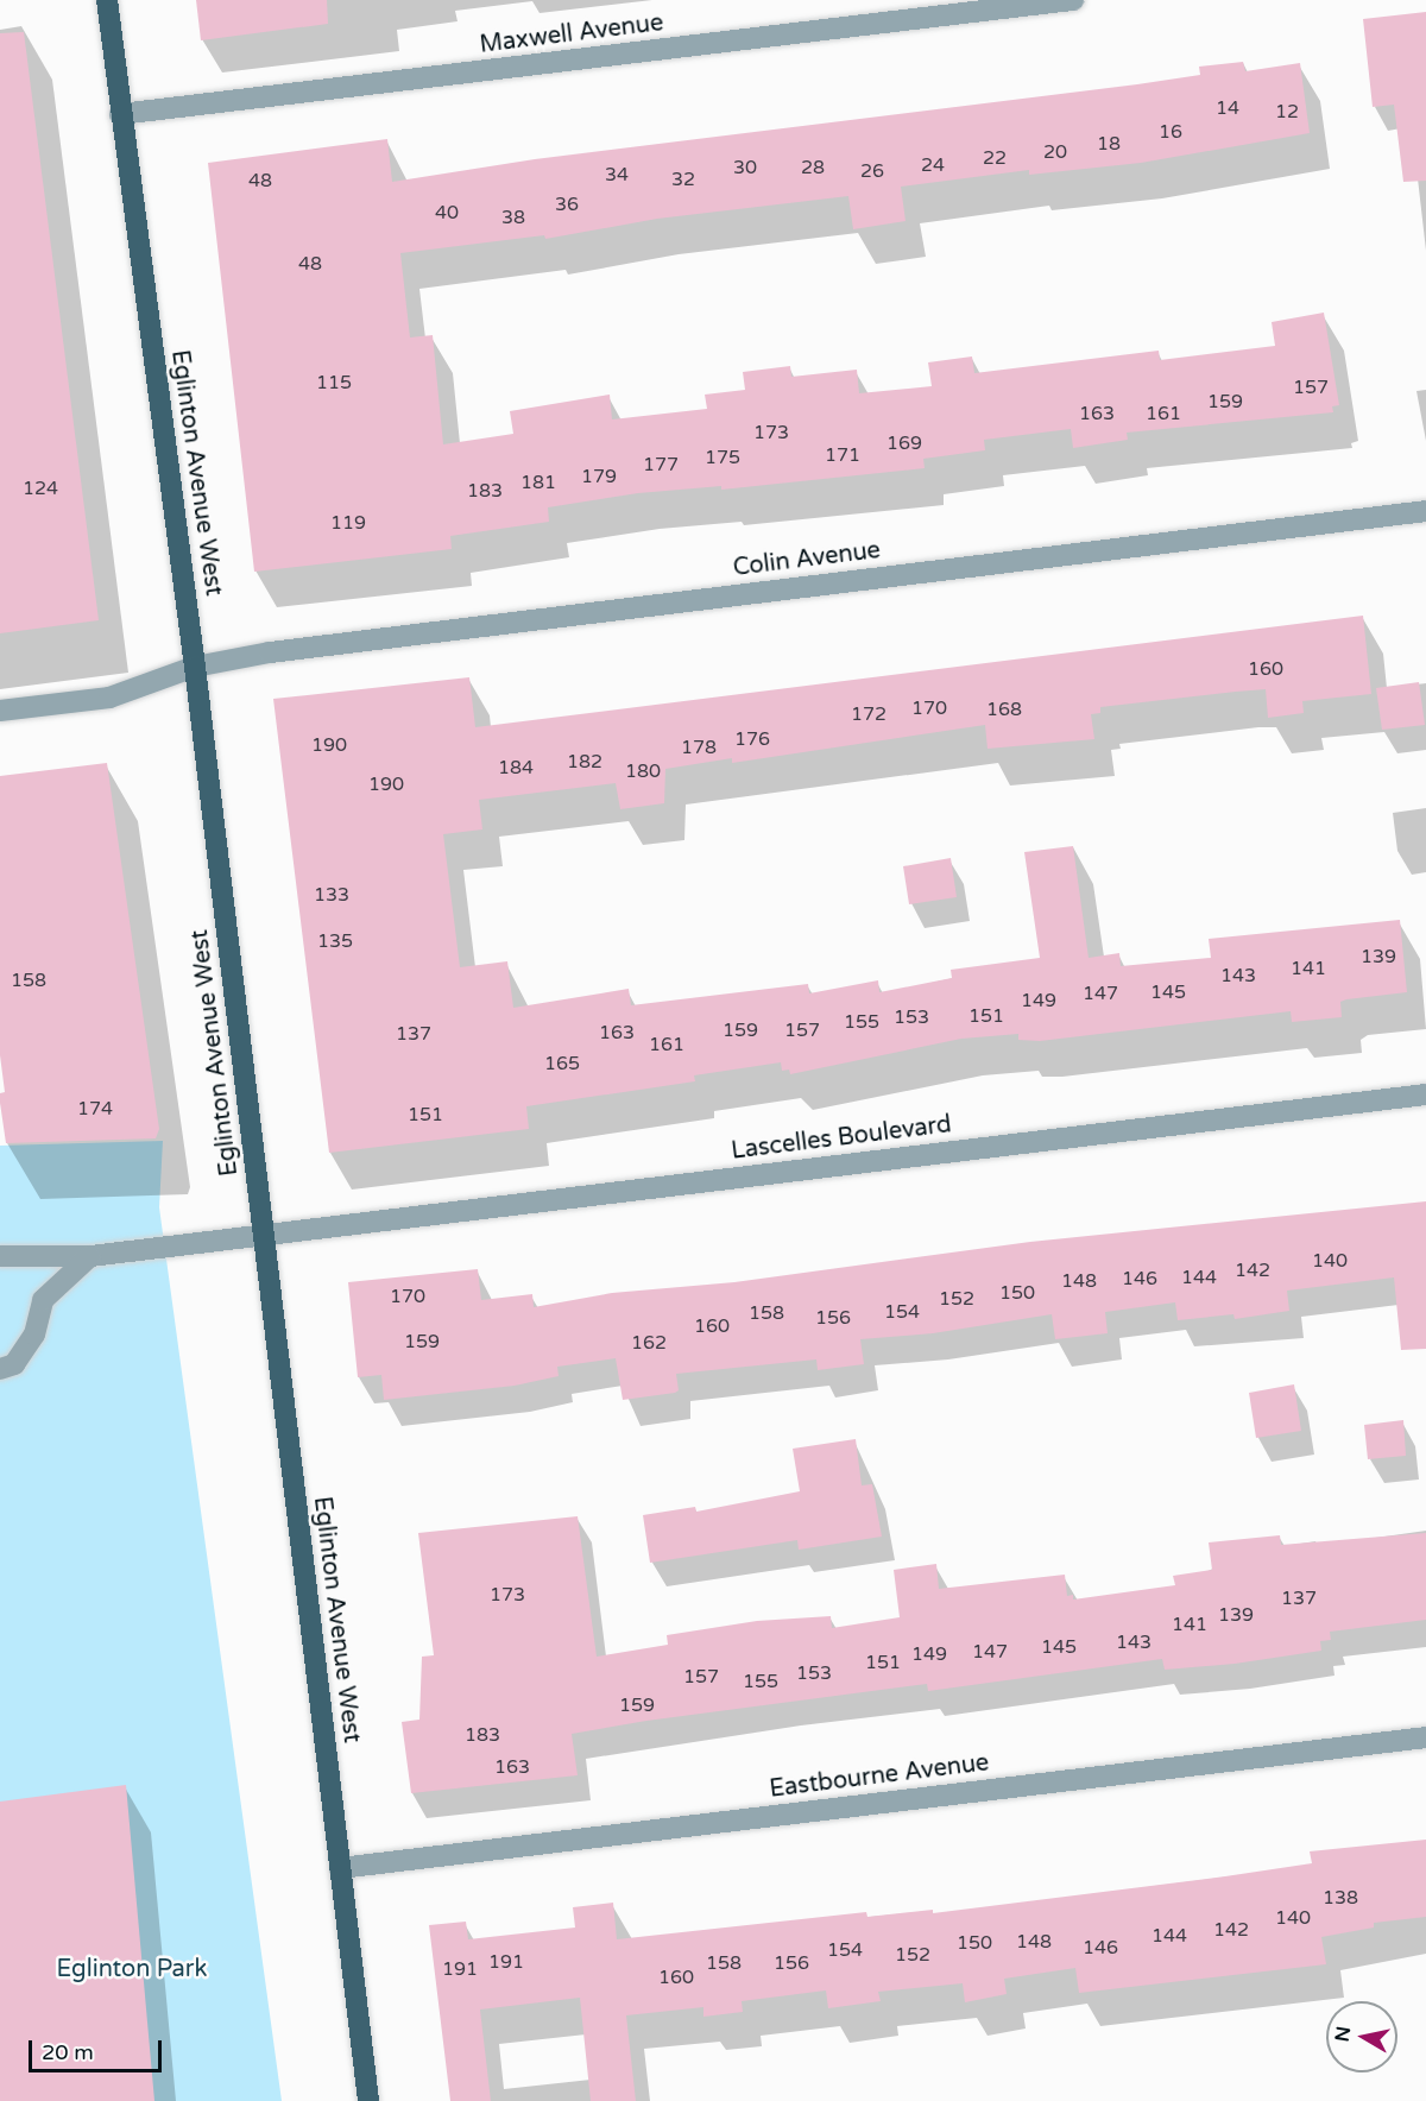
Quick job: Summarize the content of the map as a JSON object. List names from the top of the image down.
{
  "streets": {
    "main road": ["Eglinton Avenue West"],
    "street": [
      "Maxwell Avenue",
      "Colin Avenue",
      "Lascelles Boulevard",
      "Eastbourne Avenue"
    ]
  },
  "crossings": [
    ["Maxwell Avenue", "Eglinton Avenue West"],
    ["Eglinton Avenue West", "Colin Avenue"],
    ["Eglinton Avenue West", "Lascelles Boulevard"],
    ["Eglinton Avenue West", "Eastbourne Avenue"]
  ],
  "parks": ["Eglinton Park"],
  "house_numbers": [
    "14",
    "12",
    "16",
    "18",
    "20",
    "22",
    "24",
    "30",
    "28",
    "26",
    "34",
    "32",
    "48",
    "36",
    "40",
    "38",
    "48",
    "115",
    "157",
    "159",
    "163",
    "161",
    "173",
    "169",
    "171",
    "175",
    "177",
    "179",
    "181",
    "124",
    "183",
    "119",
    "160",
    "170",
    "168",
    "172",
    "176",
    "190",
    "178",
    "182",
    "184",
    "180",
    "190",
    "133",
    "135",
    "139",
    "141",
    "143",
    "158",
    "145",
    "147",
    "149",
    "151",
    "153",
    "155",
    "159",
    "157",
    "163",
    "137",
    "161",
    "165",
    "174",
    "151",
    "140",
    "142",
    "144",
    "146",
    "148",
    "150",
    "170",
    "152",
    "154",
    "158",
    "156",
    "160",
    "159",
    "162",
    "173",
    "137",
    "139",
    "141",
    "143",
    "145",
    "147",
    "149",
    "151",
    "153",
    "157",
    "155",
    "159",
    "183",
    "163",
    "138",
    "140",
    "142",
    "144",
    "148",
    "150",
    "146",
    "154",
    "152",
    "191",
    "158",
    "156",
    "191",
    "160"
  ],
  "scale_bar": "20 m",
  "north": "left"
}
